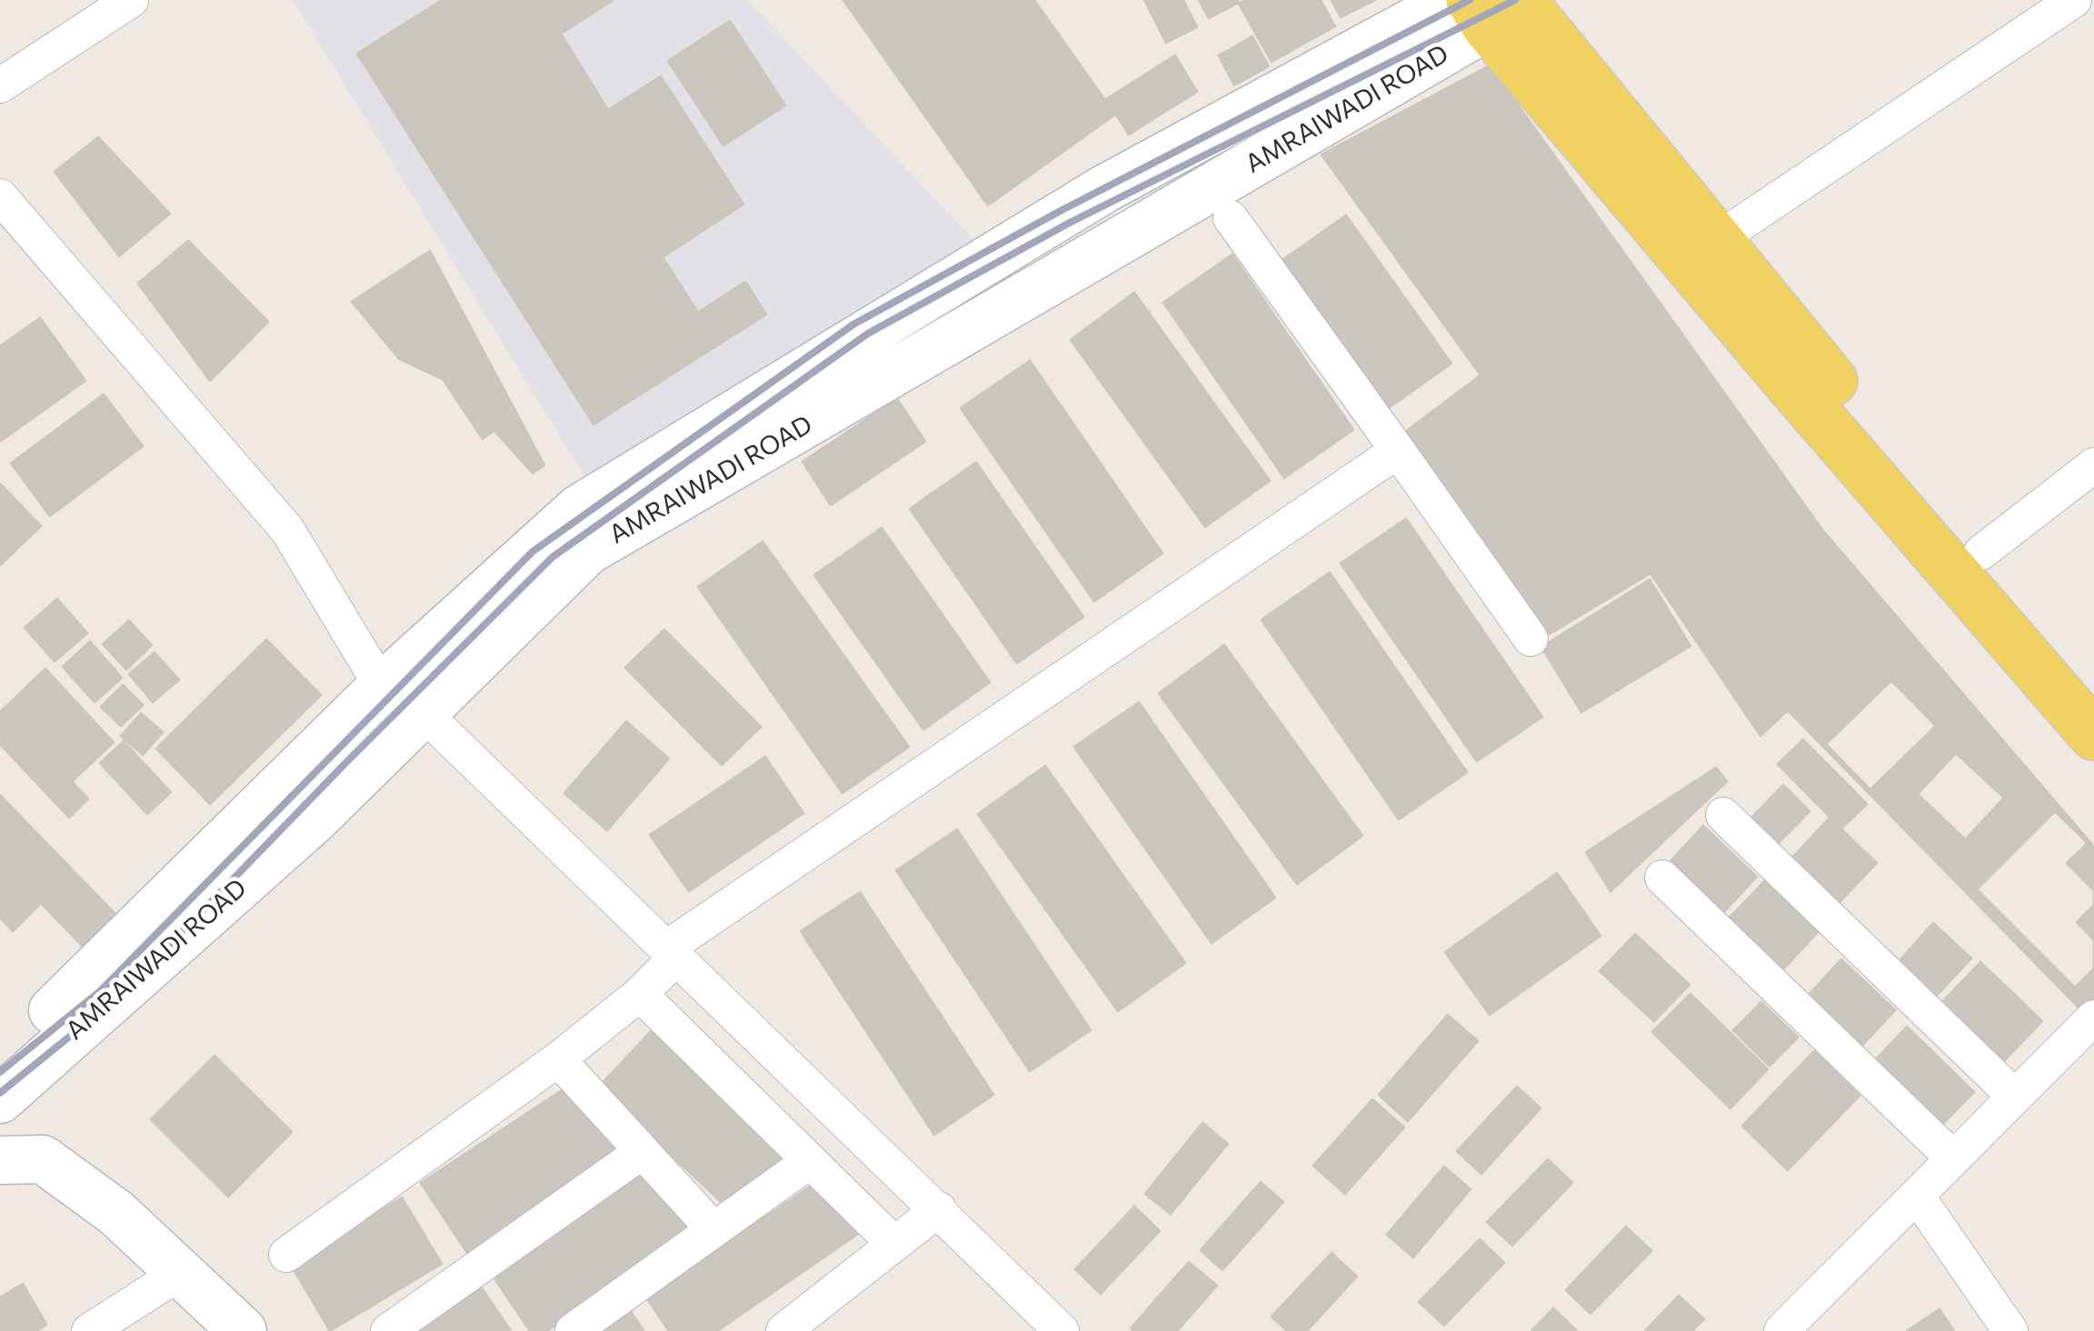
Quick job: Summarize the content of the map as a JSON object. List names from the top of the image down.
{
  "streets": {
    "main road": ["AMRAIWADI ROAD"]
  }
}
